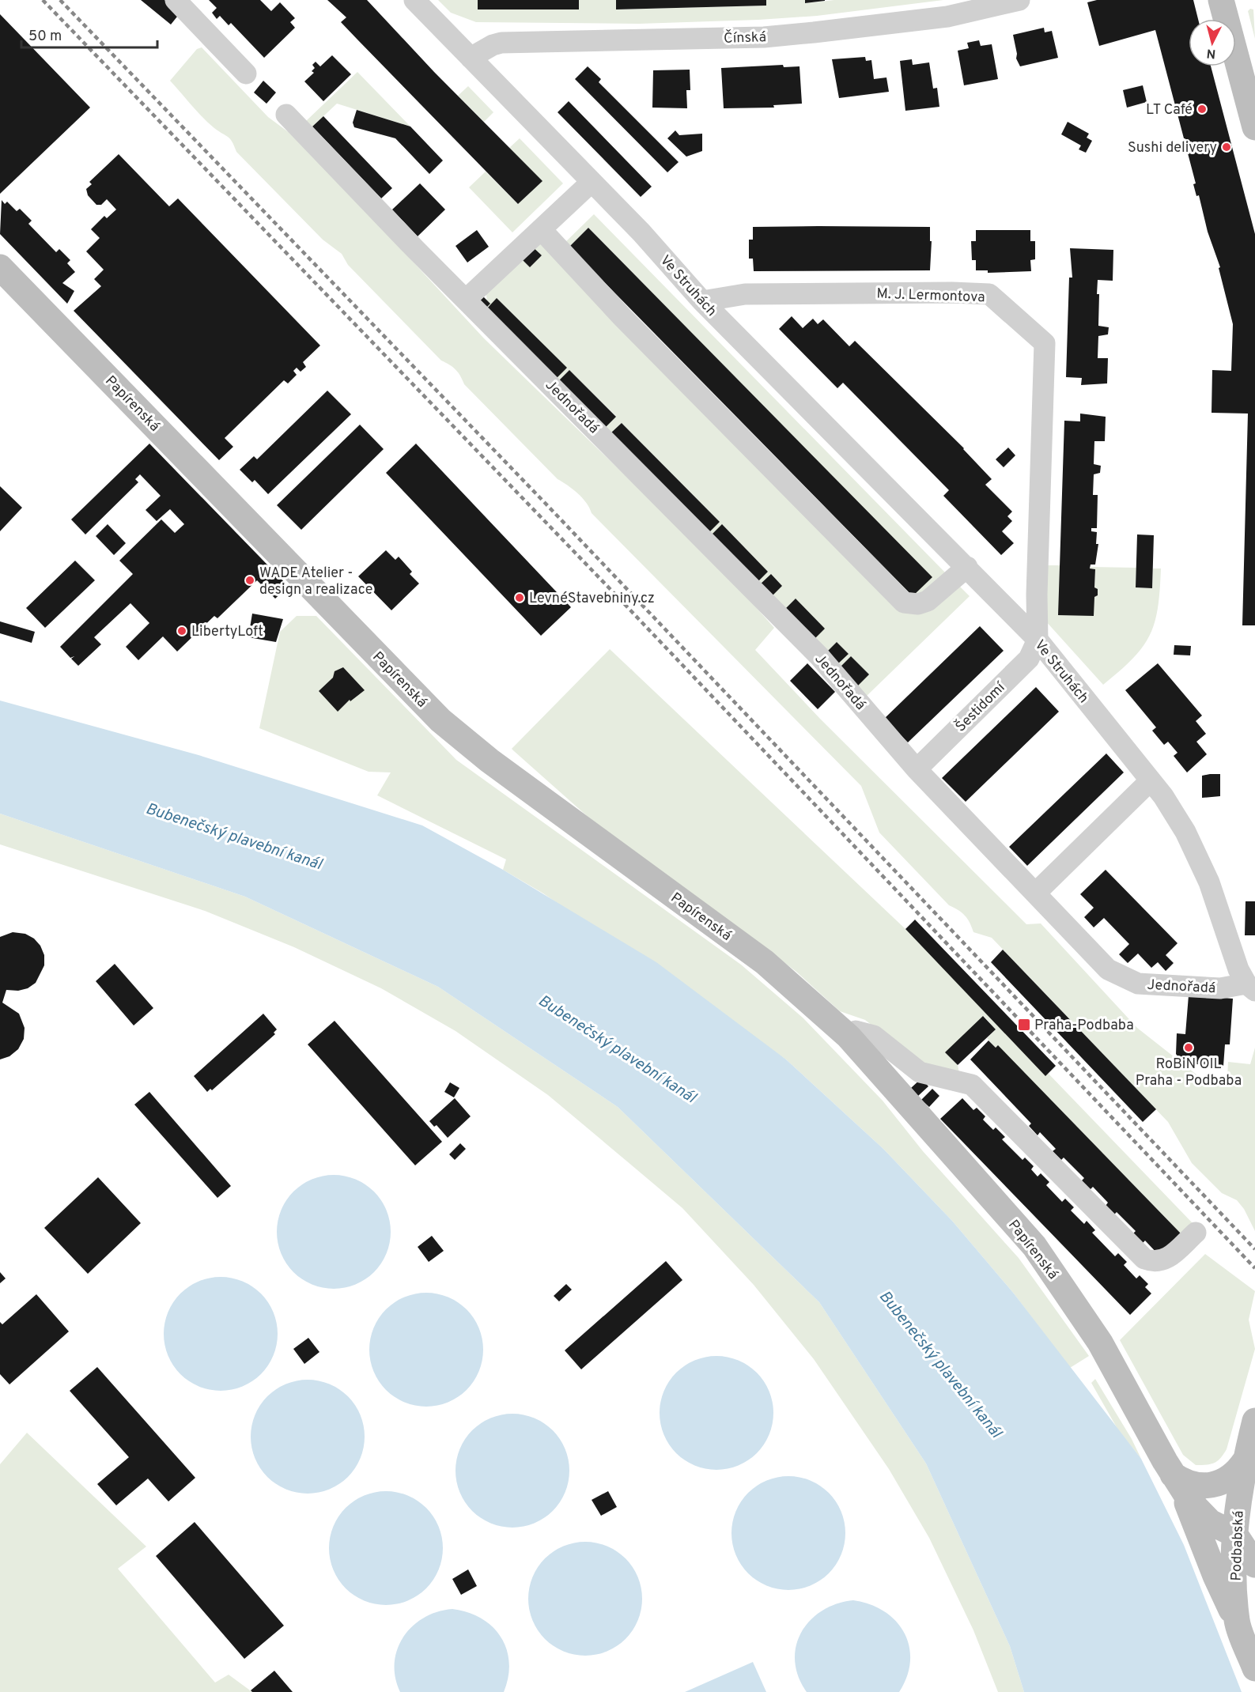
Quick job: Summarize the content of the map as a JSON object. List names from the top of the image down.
{
  "streets": {
    "street": [
      "Čínská",
      "Ve Struhách",
      "M. J. Lermontova",
      "Papírenská",
      "Jednořadá",
      "Šestidomí",
      "Podbabská"
    ]
  },
  "crossings": [
    ["Čínská", "Ve Struhách"],
    ["Ve Struhách", "M. J. Lermontova"],
    ["Ve Struhách", "Jednořadá"],
    ["Ve Struhách", "Šestidomí"],
    ["M. J. Lermontova", "Šestidomí"],
    ["Papírenská", "Podbabská"],
    ["Jednořadá", "Šestidomí"]
  ],
  "water": ["Bubenečský plavební kanál"],
  "places": {
    "other": [
      "LT Café",
      "Sushi delivery",
      "WADE Atelier - design a realizace",
      "LevnéStavebniny.cz",
      "LibertyLoft",
      "RoBiN OIL Praha - Podbaba"
    ],
    "transit": ["Praha-Podbaba"]
  },
  "scale_bar": "50 m",
  "north": "bottom"
}
